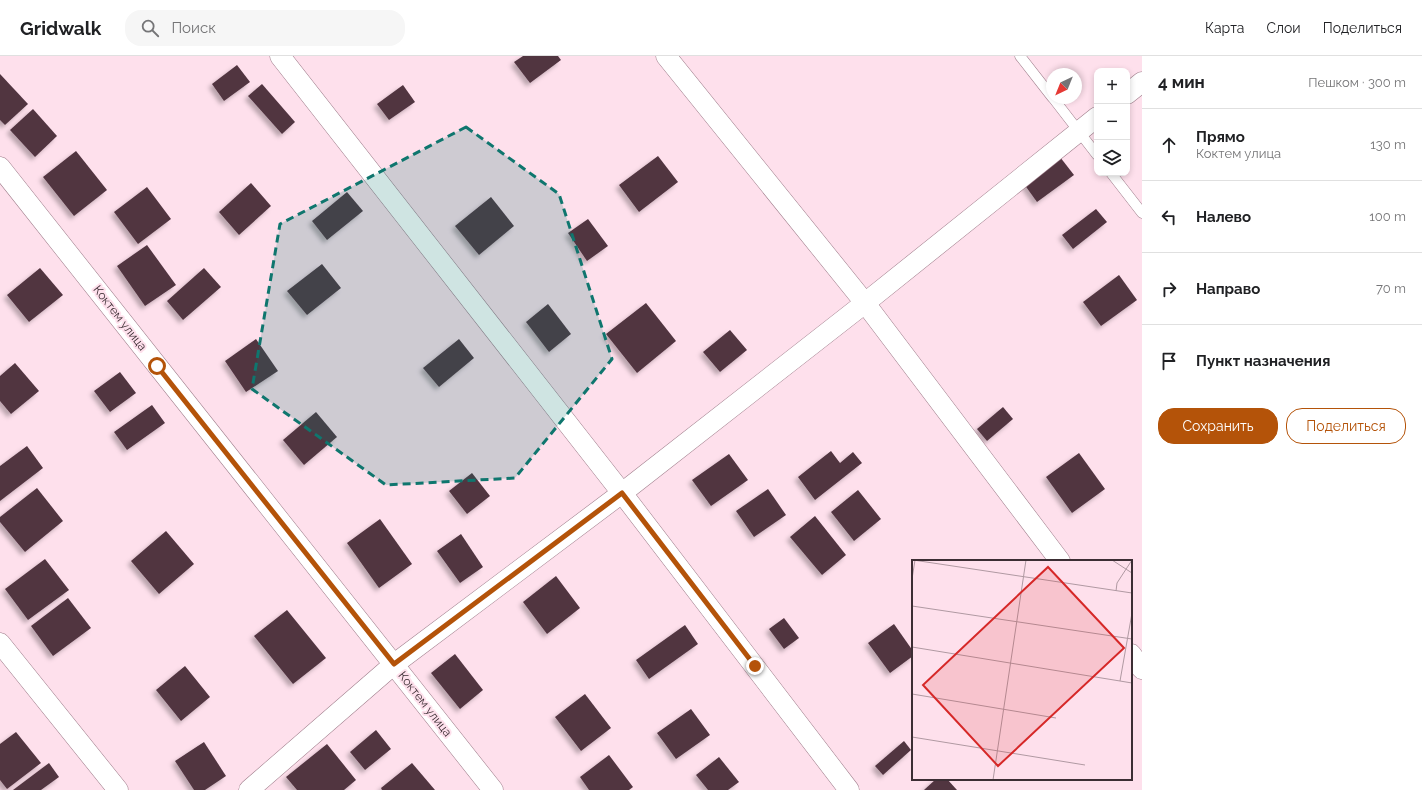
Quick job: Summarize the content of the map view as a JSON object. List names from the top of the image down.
{
  "streets": {
    "street": ["Коктем улица"]
  },
  "north": "bottom left",
  "page": {
    "header": "Gridwalk",
    "search": "Поиск",
    "nav": ["Карта", "Слои", "Поделиться"],
    "heading": ["4 мин", "Пешком · 300 m"],
    "map_buttons": ["+", "−"],
    "list": [
      ["Прямо", "Коктем улица", "130 m"],
      ["Налево", "100 m"],
      ["Направо", "70 m"],
      "Пункт назначения"
    ],
    "buttons": ["Сохранить", "Поделиться"]
  }
}
